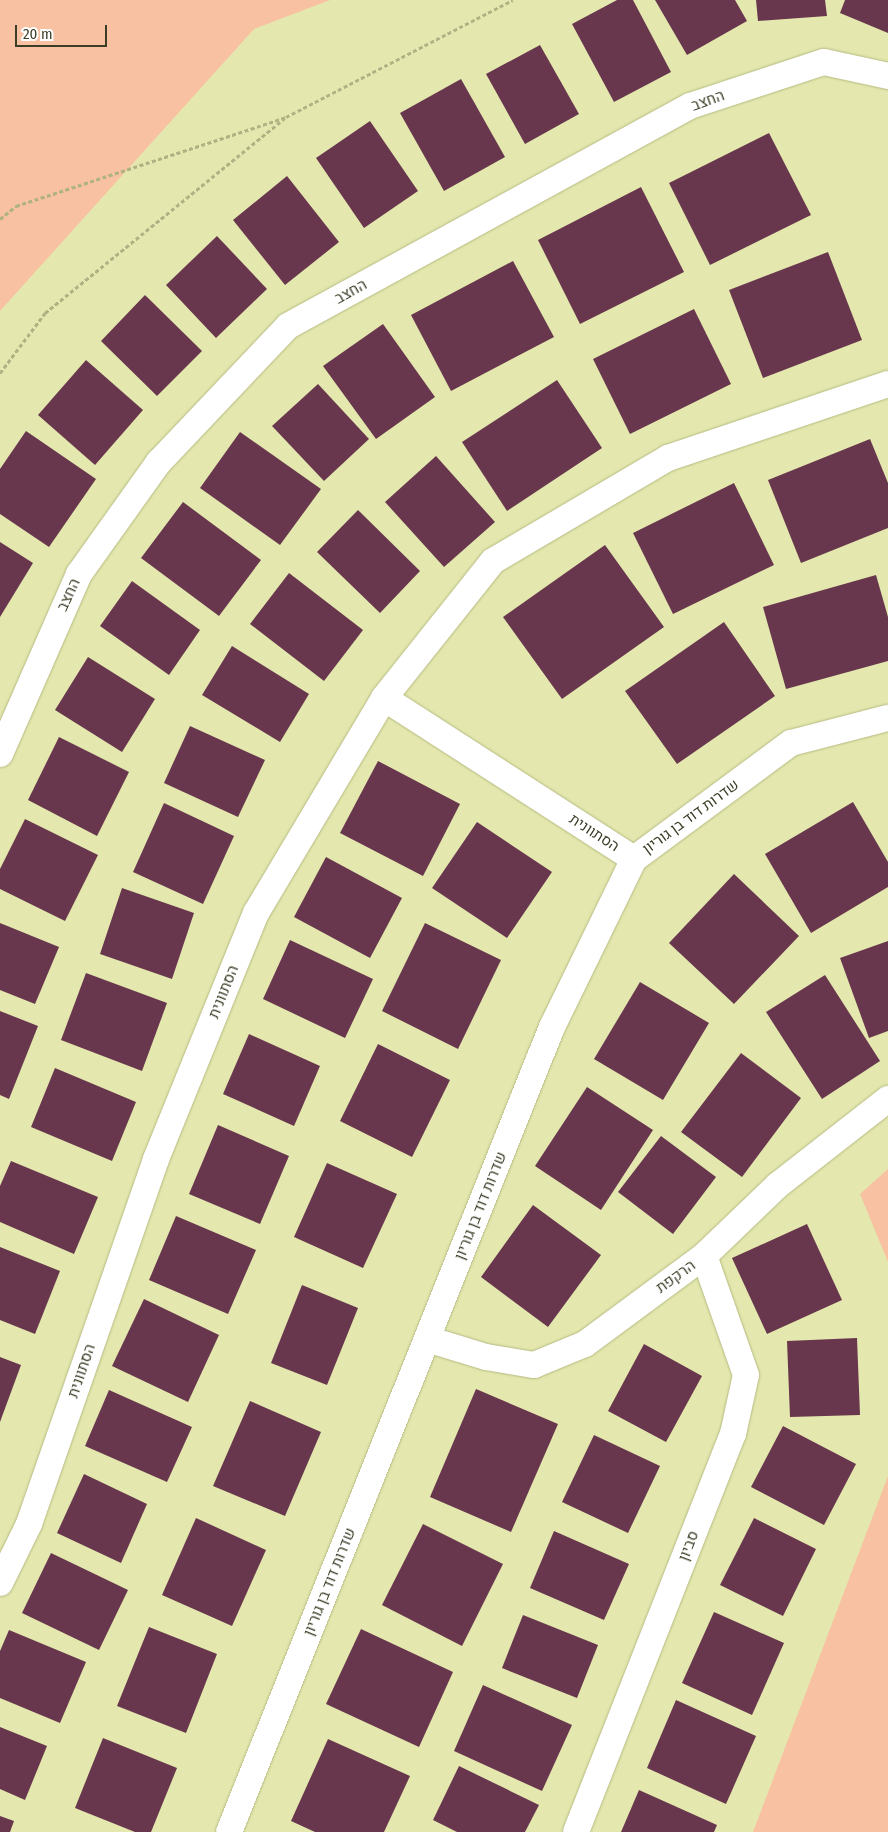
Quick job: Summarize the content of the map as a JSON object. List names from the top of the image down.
{
  "streets": {
    "street": [
      "החצב",
      "שדרות דוד בן גוריון",
      "הסתוונית",
      "הרקפת",
      "סביון"
    ]
  },
  "crossings": [
    ["שדרות דוד בן גוריון", "הסתוונית"],
    ["שדרות דוד בן גוריון", "הרקפת"],
    ["הרקפת", "סביון"]
  ],
  "scale_bar": "20 m"
}
